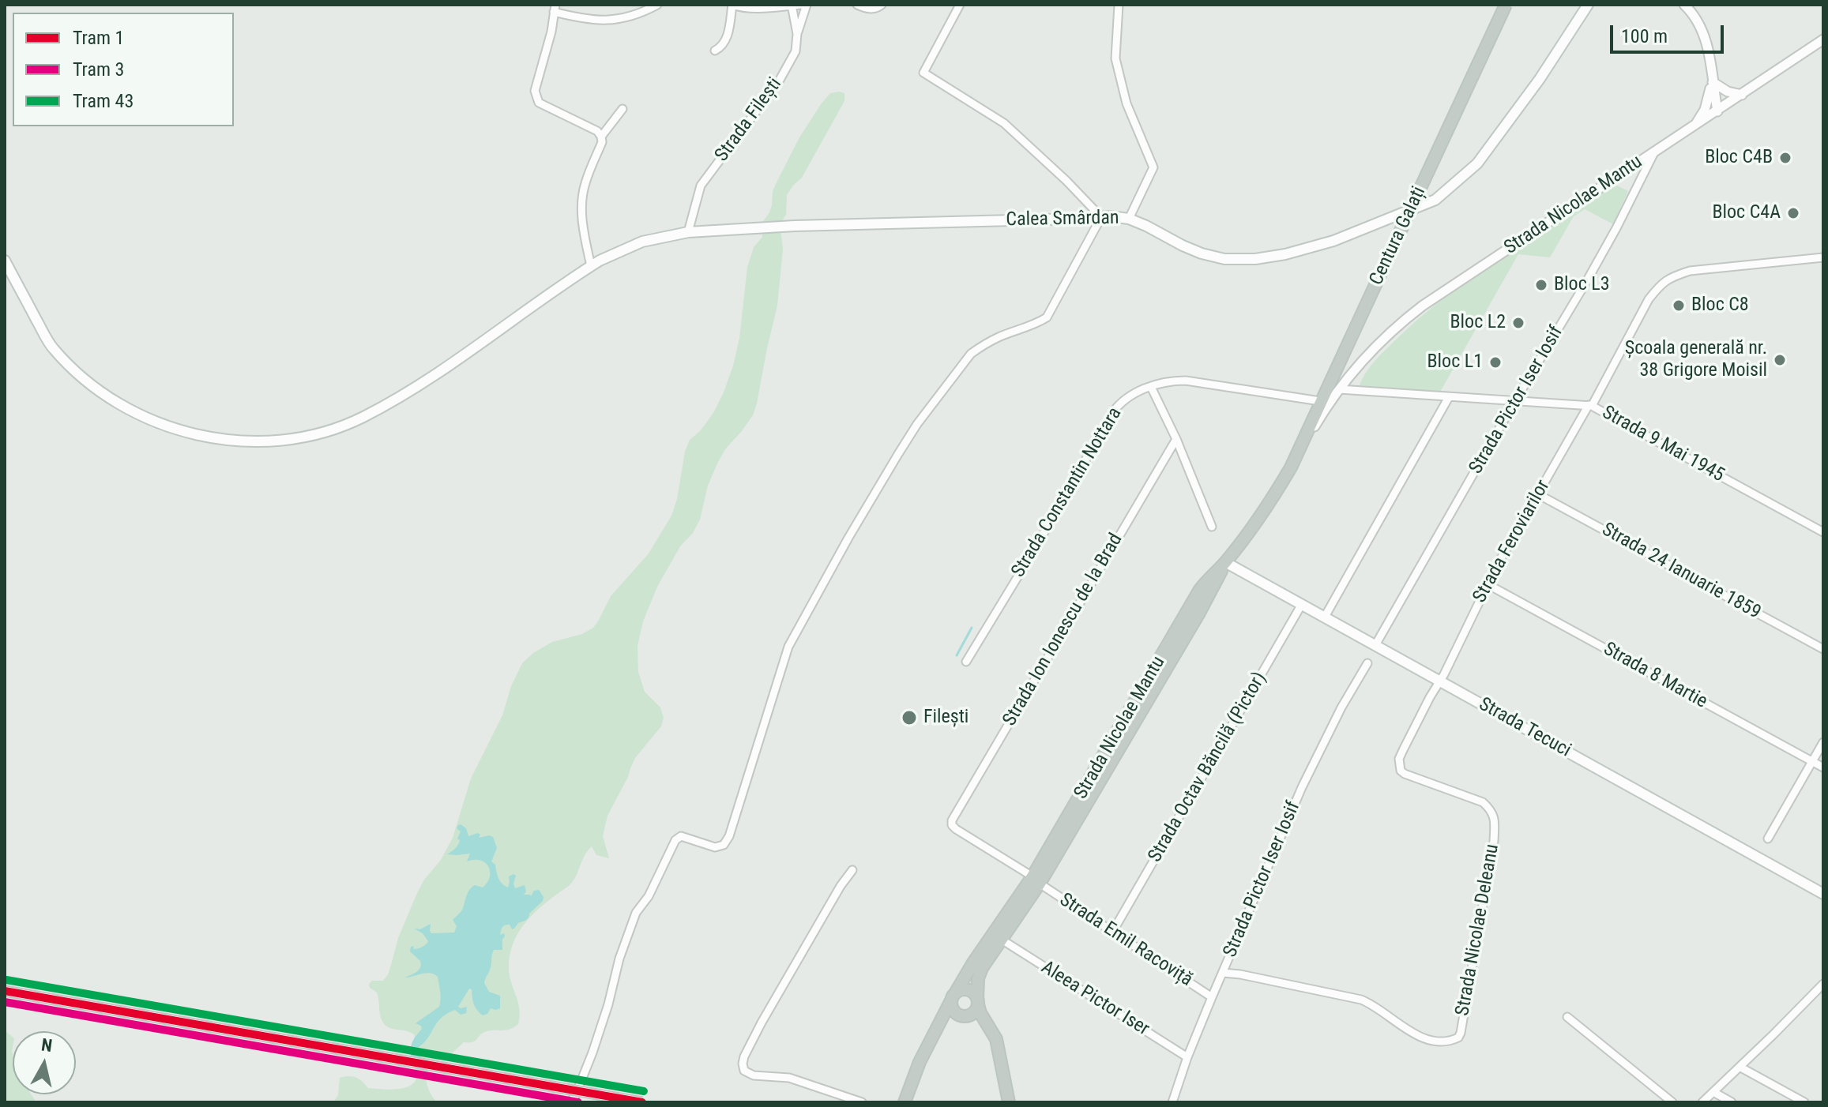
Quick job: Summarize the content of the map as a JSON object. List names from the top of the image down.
{
  "streets": {
    "highway": ["Centura Galați"],
    "main road": ["Calea Smârdan", "Strada Tecuci"],
    "street": [
      "Strada Filești",
      "Strada Nicolae Mantu",
      "Strada Pictor Iser Iosif",
      "Strada 9 Mai 1945",
      "Strada Constantin Nottara",
      "Strada Feroviarilor",
      "Strada 24 Ianuarie 1859",
      "Strada Ion Ionescu de la Brad",
      "Strada 8 Martie",
      "Strada Octav Băncilă (Pictor)",
      "Strada Nicolae Deleanu",
      "Strada Emil Racoviță",
      "Aleea Pictor Iser"
    ]
  },
  "crossings": [
    ["Strada Filești", "Calea Smârdan"],
    ["Strada Nicolae Mantu", "Centura Galați"],
    ["Strada Nicolae Mantu", "Strada Pictor Iser Iosif"],
    ["Strada Nicolae Mantu", "Strada 9 Mai 1945"],
    ["Centura Galați", "Strada Constantin Nottara"],
    ["Strada Pictor Iser Iosif", "Strada 9 Mai 1945"],
    ["Strada Pictor Iser Iosif", "Strada Tecuci"],
    ["Strada Pictor Iser Iosif", "Strada Nicolae Deleanu"],
    ["Strada Pictor Iser Iosif", "Strada Emil Racoviță"],
    ["Strada Pictor Iser Iosif", "Aleea Pictor Iser"],
    ["Strada 9 Mai 1945", "Strada Feroviarilor"],
    ["Strada Feroviarilor", "Strada 24 Ianuarie 1859"],
    ["Strada Feroviarilor", "Strada 8 Martie"],
    ["Strada Feroviarilor", "Strada Tecuci"],
    ["Strada Feroviarilor", "Strada Nicolae Deleanu"],
    ["Strada Ion Ionescu de la Brad", "Strada Emil Racoviță"],
    ["Strada Tecuci", "Strada Octav Băncilă (Pictor)"],
    ["Strada Tecuci", "Strada Nicolae Deleanu"],
    ["Strada Octav Băncilă (Pictor)", "Strada Emil Racoviță"]
  ],
  "places": [
    "Bloc C4B",
    "Bloc C4A",
    "Bloc L3",
    "Bloc C8",
    "Bloc L2",
    "Școala generală nr. 38 Grigore Moisil",
    "Bloc L1",
    "Filești"
  ],
  "lines": ["tram line 43", "tram line 1", "tram line 3"],
  "legend": ["Tram 1", "Tram 3", "Tram 43"],
  "scale_bar": "100 m",
  "north": "top"
}
